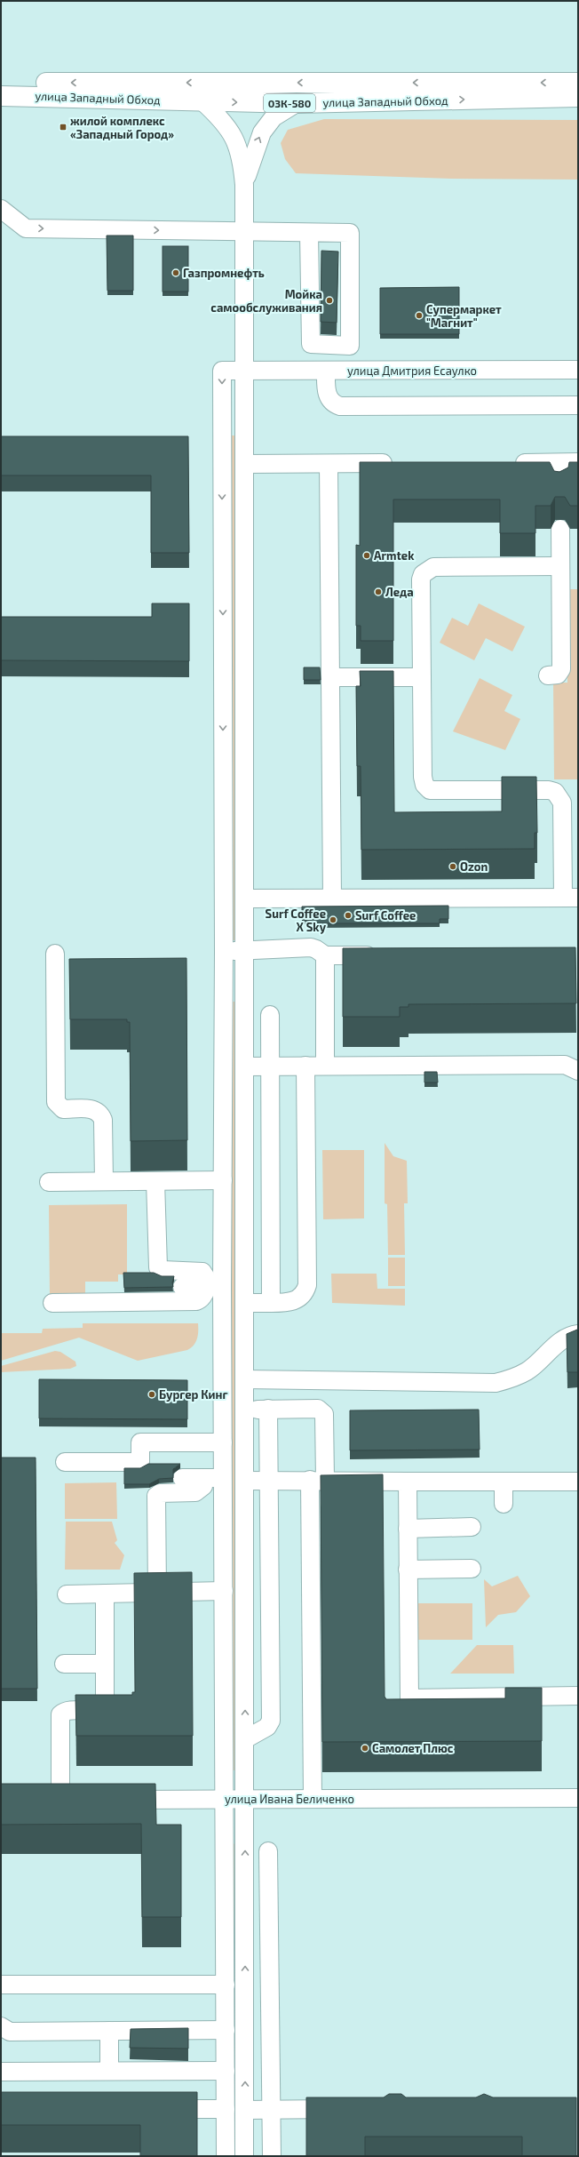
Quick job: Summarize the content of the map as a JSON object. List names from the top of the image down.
{
  "streets": {
    "highway": ["улица Западный Обход", "03К-580"],
    "street": ["улица Дмитрия Есаулко", "улица Ивана Беличенко"]
  },
  "places": {
    "transit": ["жилой комплекс «Западный Город»"],
    "other": [
      "Газпромнефть",
      "Мойка самообслуживания",
      "Супермаркет \"Магнит\"",
      "Armtek",
      "Леда",
      "Ozon",
      "Surf Coffee",
      "Surf Coffee X Sky",
      "Бургер Кинг",
      "Самолет Плюс"
    ]
  }
}
